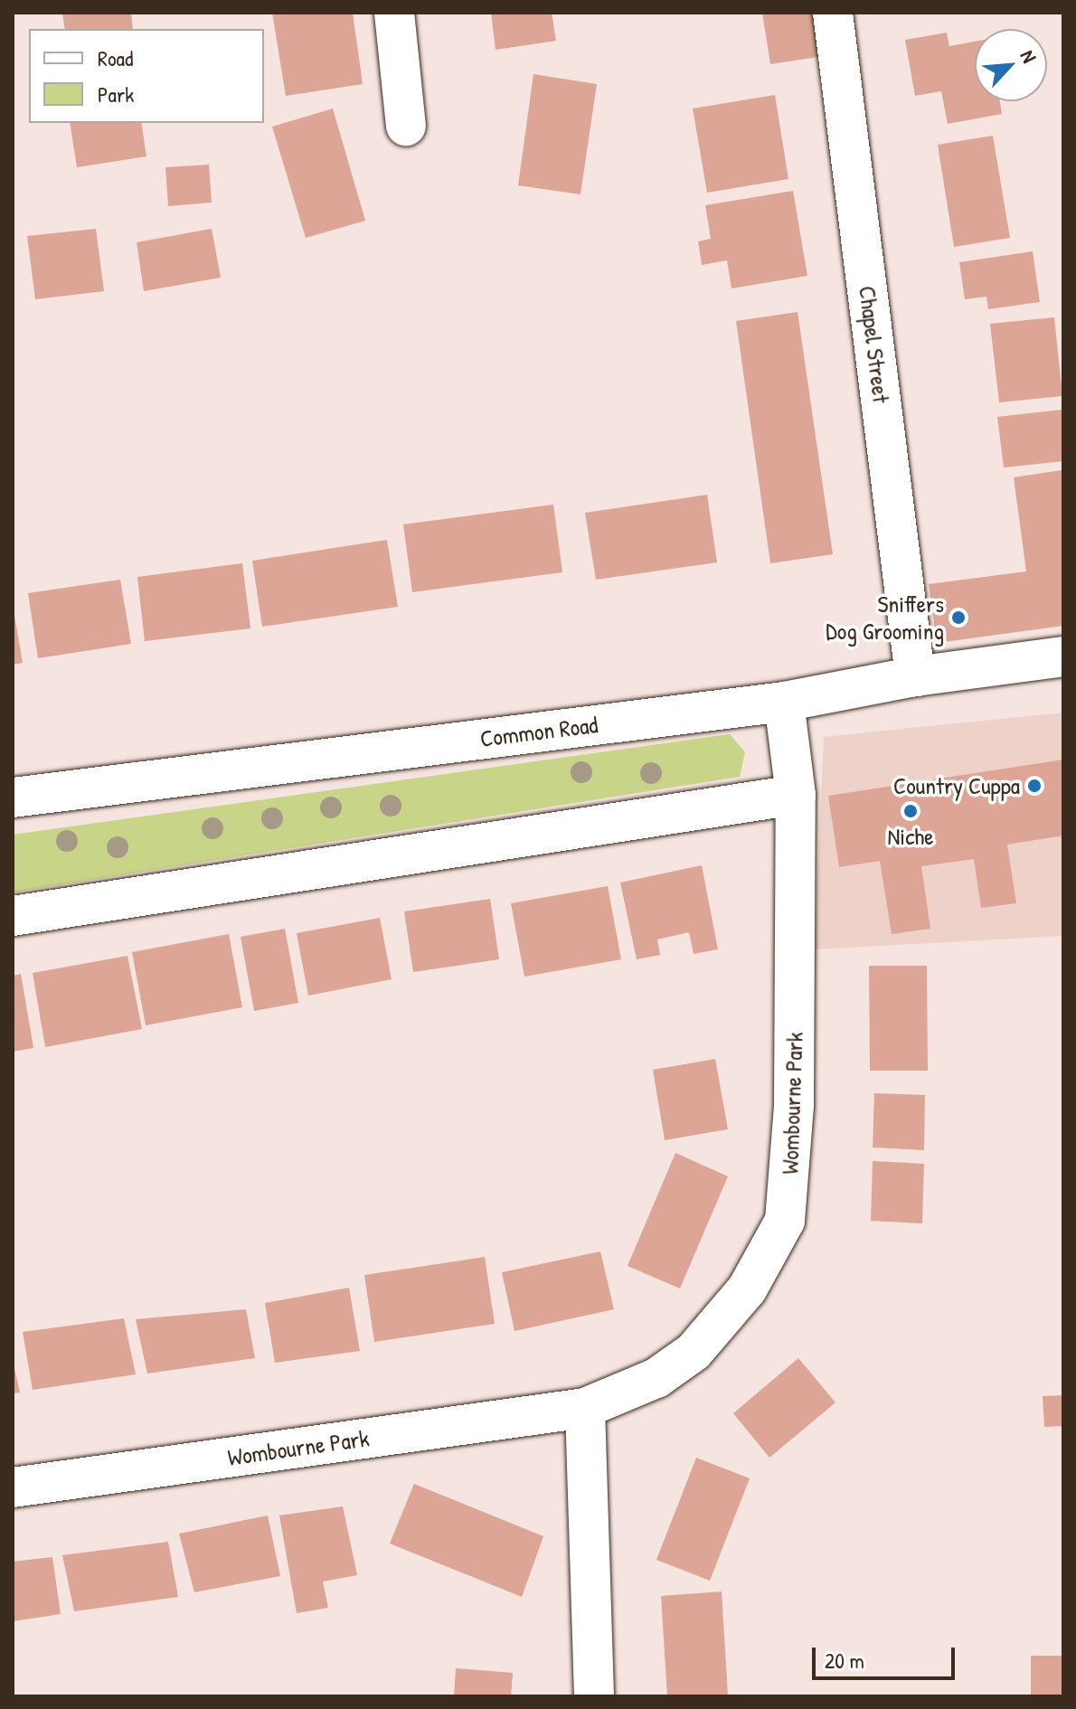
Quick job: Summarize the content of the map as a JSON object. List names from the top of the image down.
{
  "streets": {
    "street": ["Chapel Street", "Common Road", "Wombourne Park"]
  },
  "crossings": [
    ["Chapel Street", "Common Road"],
    ["Common Road", "Wombourne Park"]
  ],
  "places": ["Sniffers Dog Grooming", "Country Cuppa", "Niche"],
  "legend": ["Road", "Park"],
  "scale_bar": "20 m",
  "north": "top right"
}
